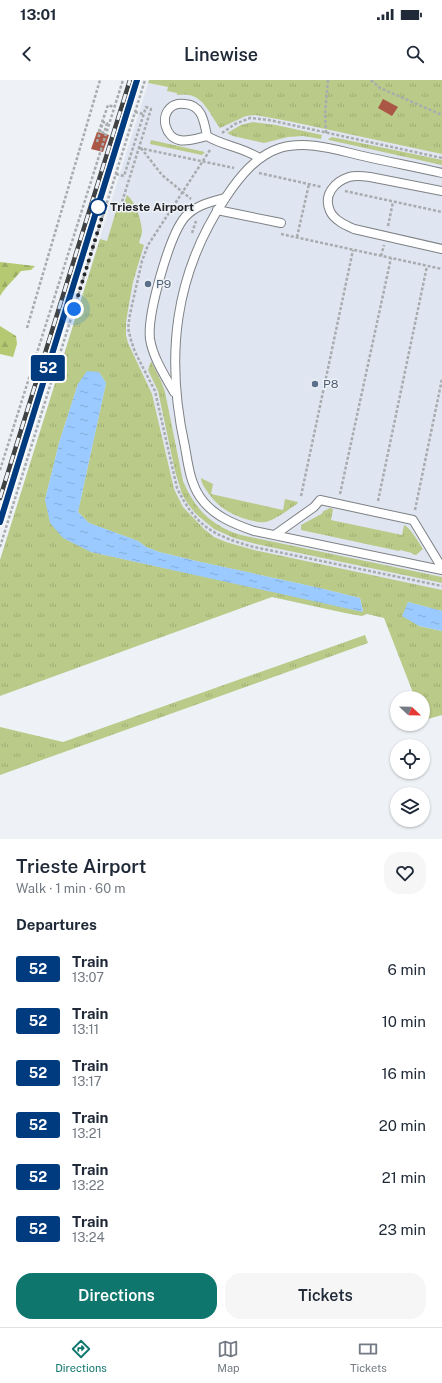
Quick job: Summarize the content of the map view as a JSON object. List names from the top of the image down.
{
  "places": ["Trieste Airport", "P9", "P8"],
  "north": "right",
  "page": {
    "status": "13:01",
    "header": "Linewise",
    "on_map": "52",
    "heading": [
      ["Trieste Airport", "Walk · 1 min · 60 m"],
      "Departures"
    ],
    "list": [
      {
        "mark": "52",
        "name": "Train",
        "note": "13:07",
        "value": "6 min"
      },
      {
        "mark": "52",
        "name": "Train",
        "note": "13:11",
        "value": "10 min"
      },
      {
        "mark": "52",
        "name": "Train",
        "note": "13:17",
        "value": "16 min"
      },
      {
        "mark": "52",
        "name": "Train",
        "note": "13:21",
        "value": "20 min"
      },
      {
        "mark": "52",
        "name": "Train",
        "note": "13:22",
        "value": "21 min"
      },
      {
        "mark": "52",
        "name": "Train",
        "note": "13:24",
        "value": "23 min"
      }
    ],
    "buttons": ["Directions", "Tickets"],
    "tabs": ["Directions", "Map", "Tickets"]
  }
}
